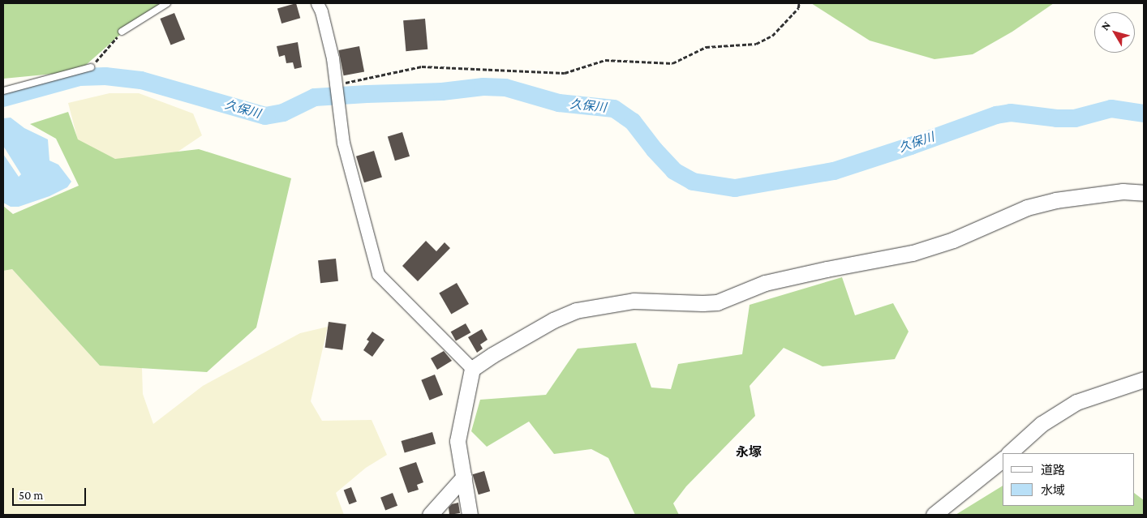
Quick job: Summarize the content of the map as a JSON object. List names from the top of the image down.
{
  "districts": ["永塚"],
  "water": ["久保川"],
  "legend": ["道路", "水域"],
  "scale_bar": "50 m",
  "north": "top left"
}
